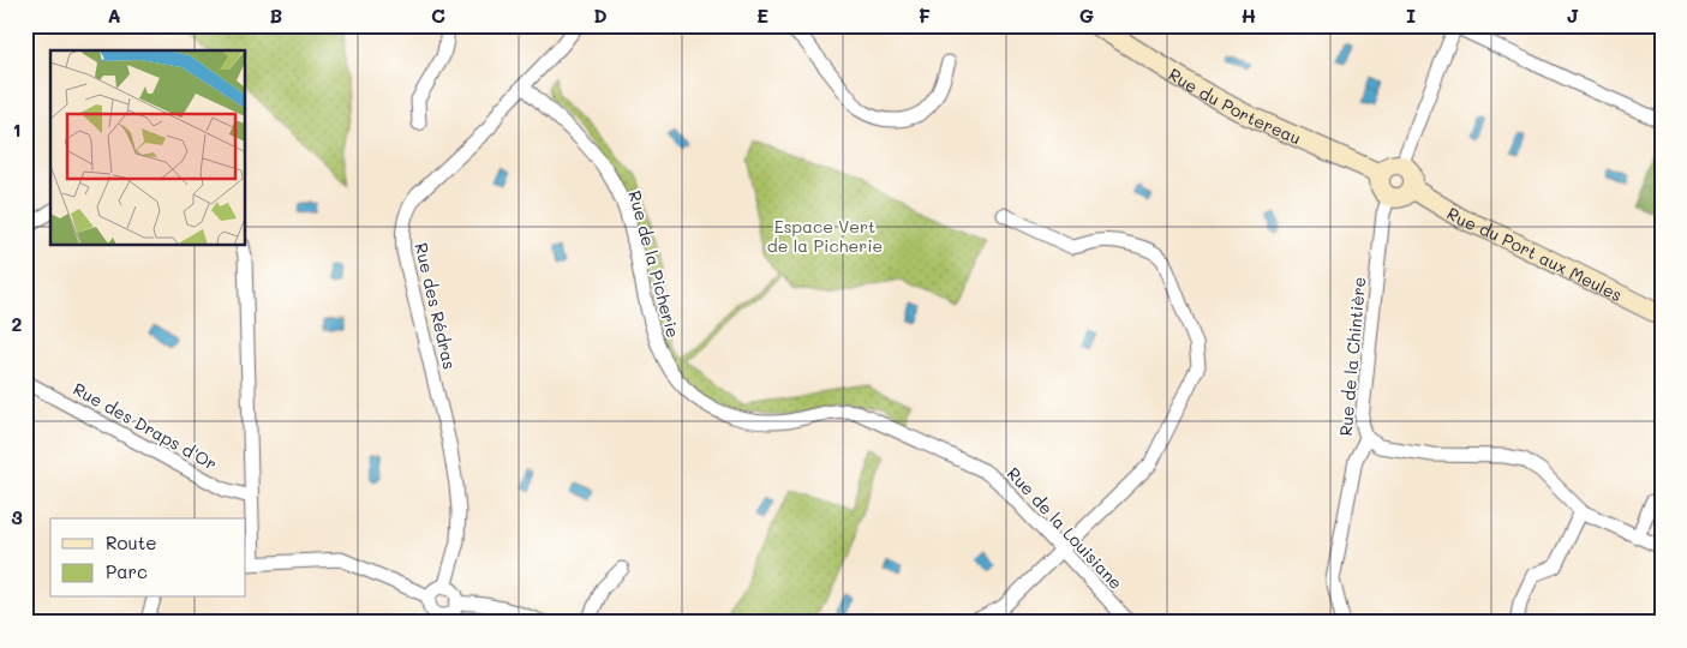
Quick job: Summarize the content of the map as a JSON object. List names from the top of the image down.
{
  "streets": {
    "street": [
      "Rue du Portereau",
      "Rue du Port aux Meules",
      "Rue de la Picherie",
      "Rue des Rédras",
      "Rue de la Chintière",
      "Rue des Draps d'Or",
      "Rue de la Louisiane"
    ]
  },
  "crossings": [
    ["Rue du Portereau", "Rue du Port aux Meules"],
    ["Rue du Portereau", "Rue de la Chintière"],
    ["Rue du Port aux Meules", "Rue de la Chintière"],
    ["Rue de la Picherie", "Rue des Rédras"],
    ["Rue de la Picherie", "Rue de la Louisiane"]
  ],
  "parks": ["Espace Vert de la Picherie"],
  "legend": ["Route", "Parc"],
  "grid": {
    "columns": [
      "A",
      "B",
      "C",
      "D",
      "E",
      "F",
      "G",
      "H",
      "I",
      "J"
    ],
    "rows": ["1", "2", "3"]
  }
}
